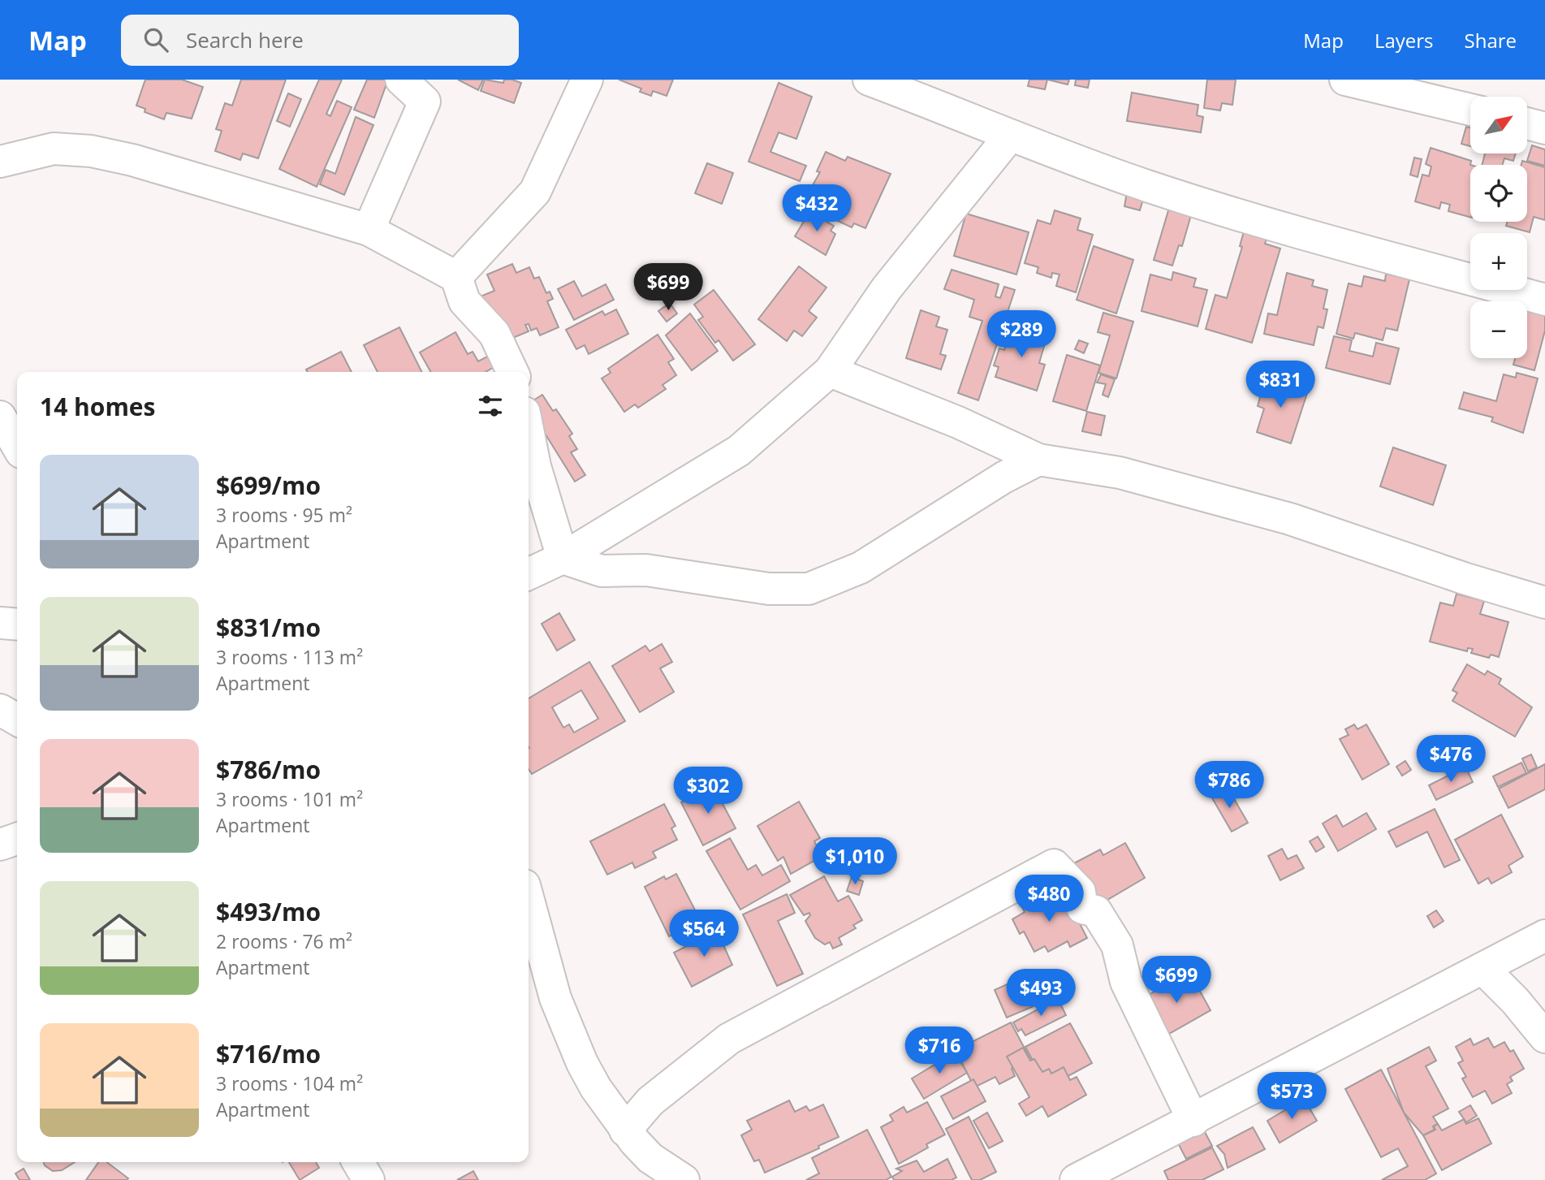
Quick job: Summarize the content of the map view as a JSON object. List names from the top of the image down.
{
  "north": "top right",
  "page": {
    "header": "Map",
    "search": "Search here",
    "nav": ["Map", "Layers", "Share"],
    "map_buttons": ["+", "−"],
    "price": [
      "$432",
      "$699",
      "$289",
      "$831",
      "$476",
      "$786",
      "$302",
      "$1,010",
      "$480",
      "$564",
      "$699",
      "$493",
      "$716",
      "$573"
    ],
    "heading": "14 homes",
    "list": [
      {
        "name": "$699/mo",
        "note": "3 rooms · 95 m² · Apartment"
      },
      {
        "name": "$831/mo",
        "note": "3 rooms · 113 m² · Apartment"
      },
      {
        "name": "$786/mo",
        "note": "3 rooms · 101 m² · Apartment"
      },
      {
        "name": "$493/mo",
        "note": "2 rooms · 76 m² · Apartment"
      },
      {
        "name": "$716/mo",
        "note": "3 rooms · 104 m² · Apartment"
      }
    ]
  }
}
